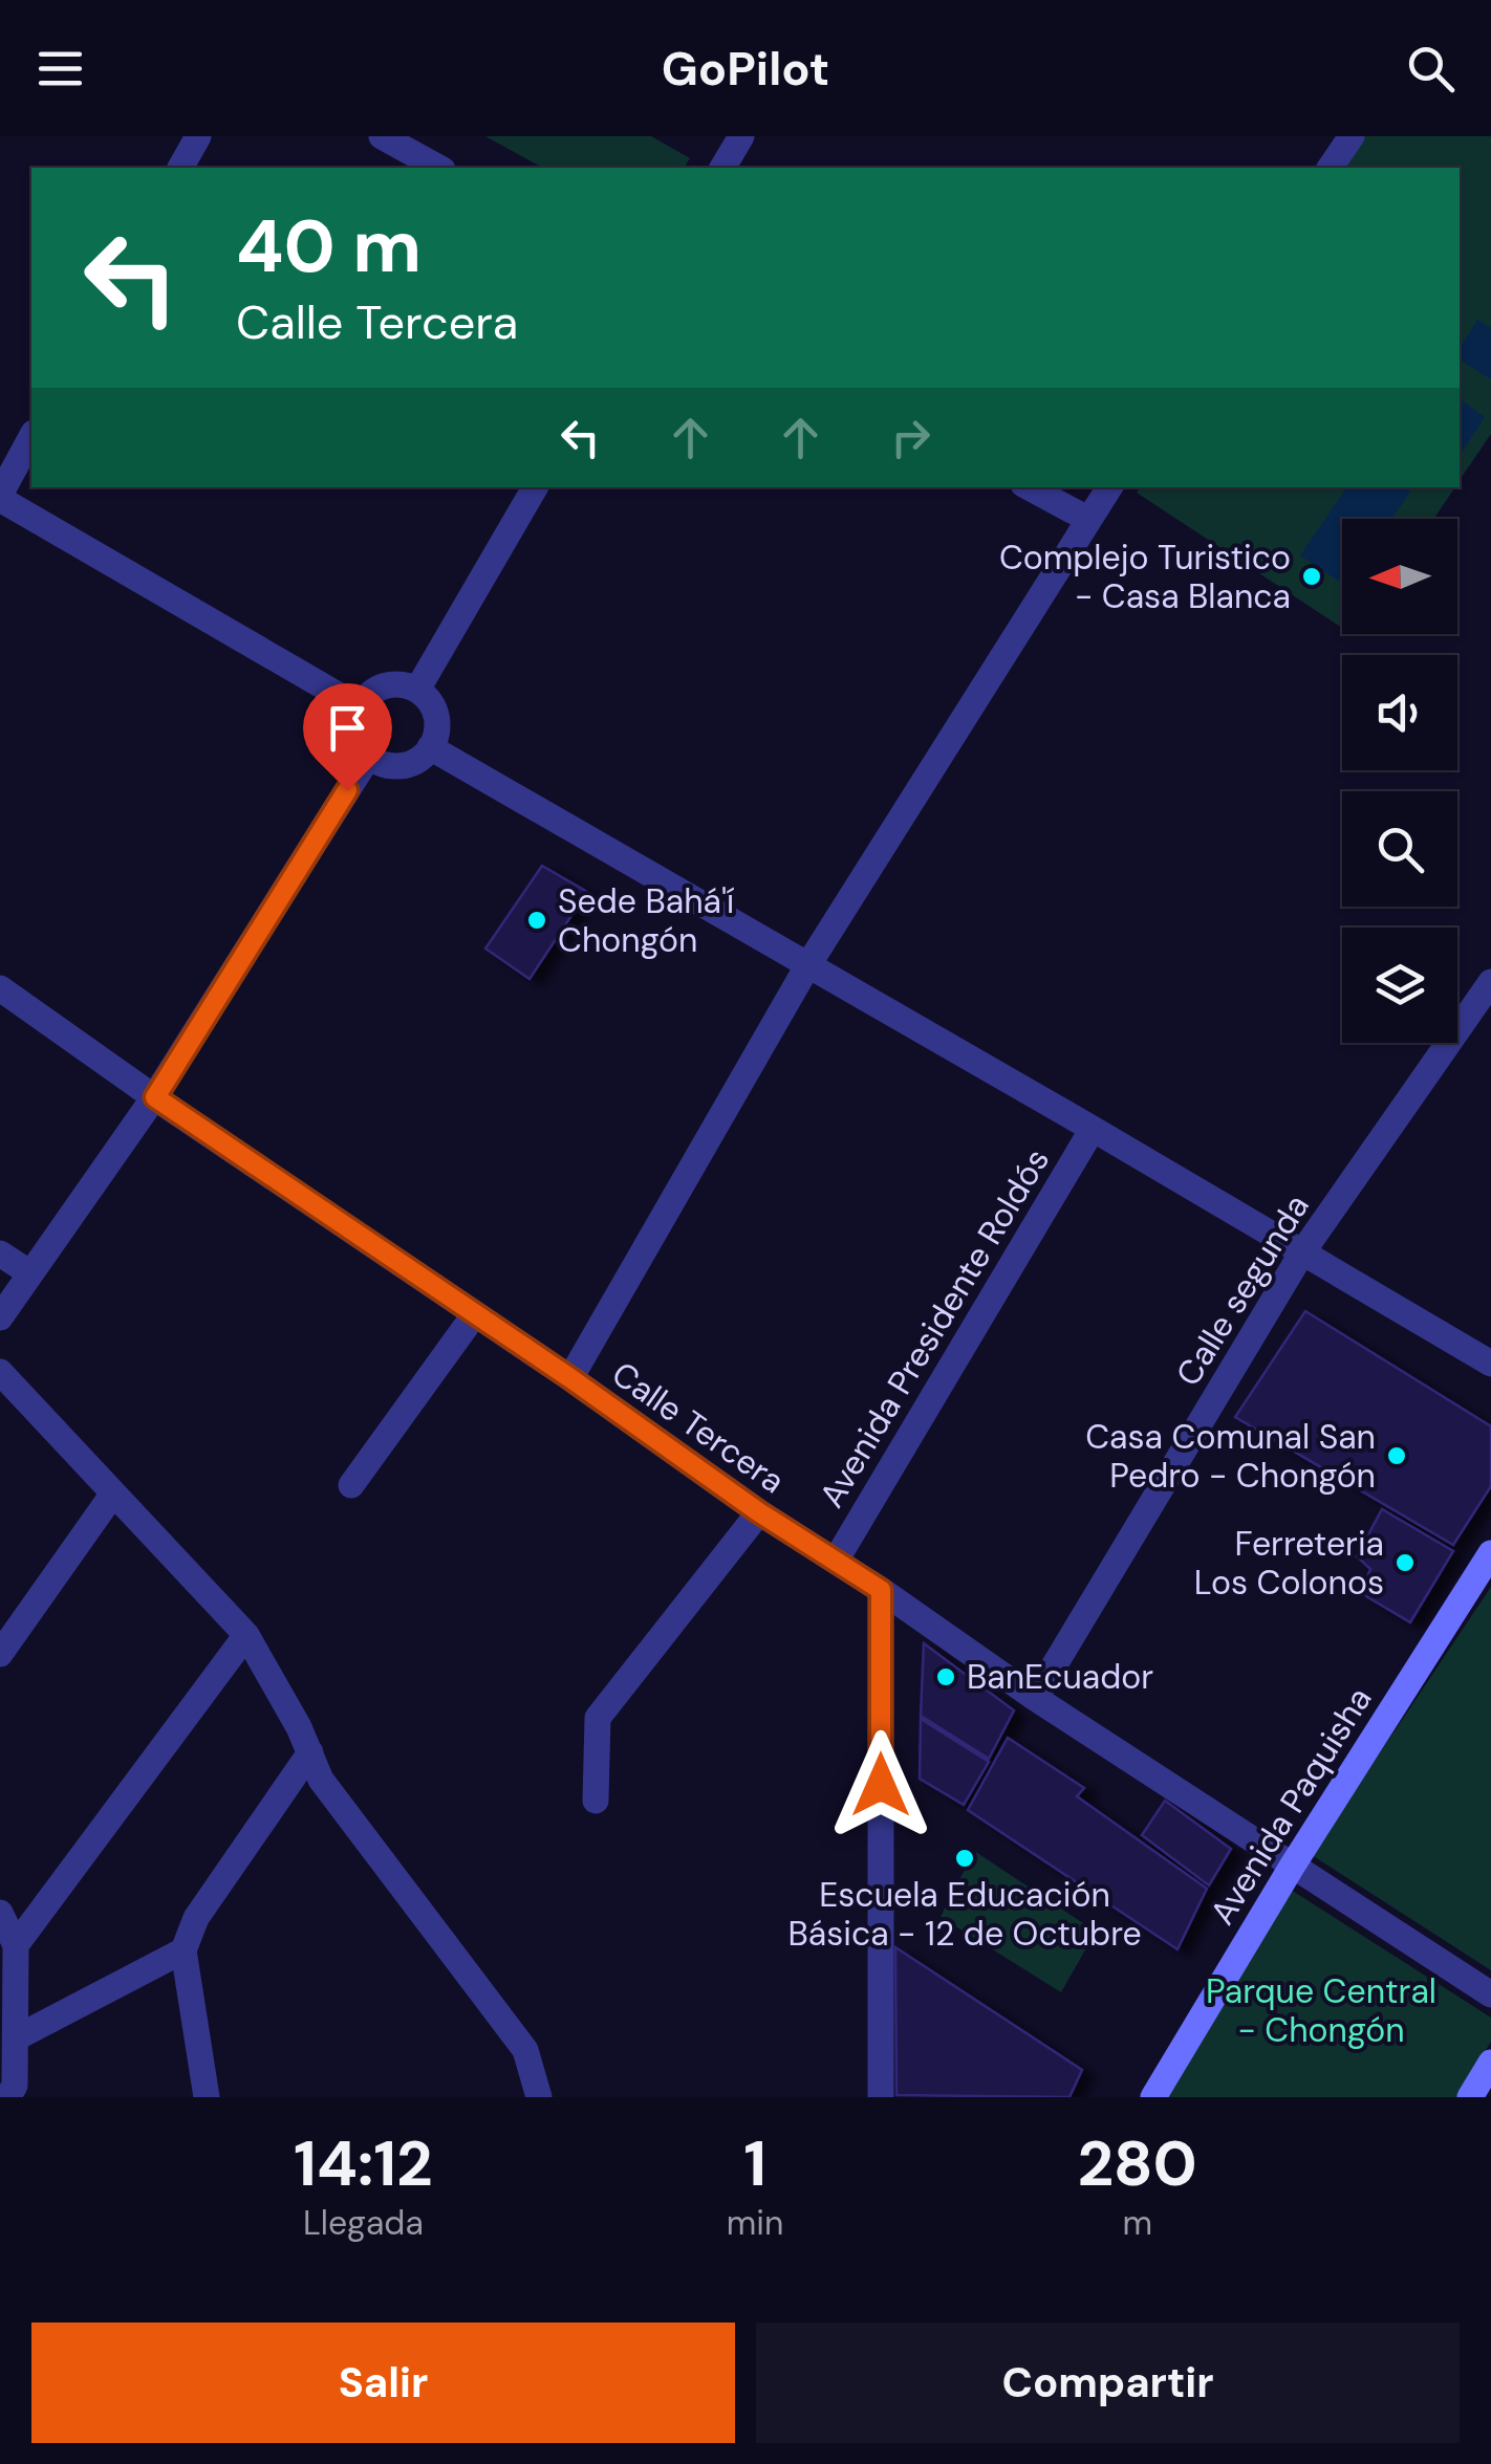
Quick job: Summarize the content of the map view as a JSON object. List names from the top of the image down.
{
  "streets": {
    "main road": ["Avenida Paquisha"],
    "street": ["Calle segunda", "Avenida Presidente Roldós", "Calle Tercera"]
  },
  "crossings": [
    ["Calle segunda", "Calle Tercera"],
    ["Avenida Presidente Roldós", "Calle Tercera"],
    ["Calle Tercera", "Avenida Paquisha"]
  ],
  "parks": ["Parque Central - Chongón"],
  "places": [
    "Complejo Turistico - Casa Blanca",
    "Sede Bahá'í Chongón",
    "Casa Comunal San Pedro - Chongón",
    "Ferreteria Los Colonos",
    "BanEcuador",
    "Escuela Educación Básica - 12 de Octubre"
  ],
  "north": "left",
  "page": {
    "header": "GoPilot",
    "turn": ["40 m", "Calle Tercera"],
    "eta": [
      "14:12",
      "Llegada",
      "1",
      "min",
      "280",
      "m"
    ],
    "buttons": ["Salir", "Compartir"]
  }
}
